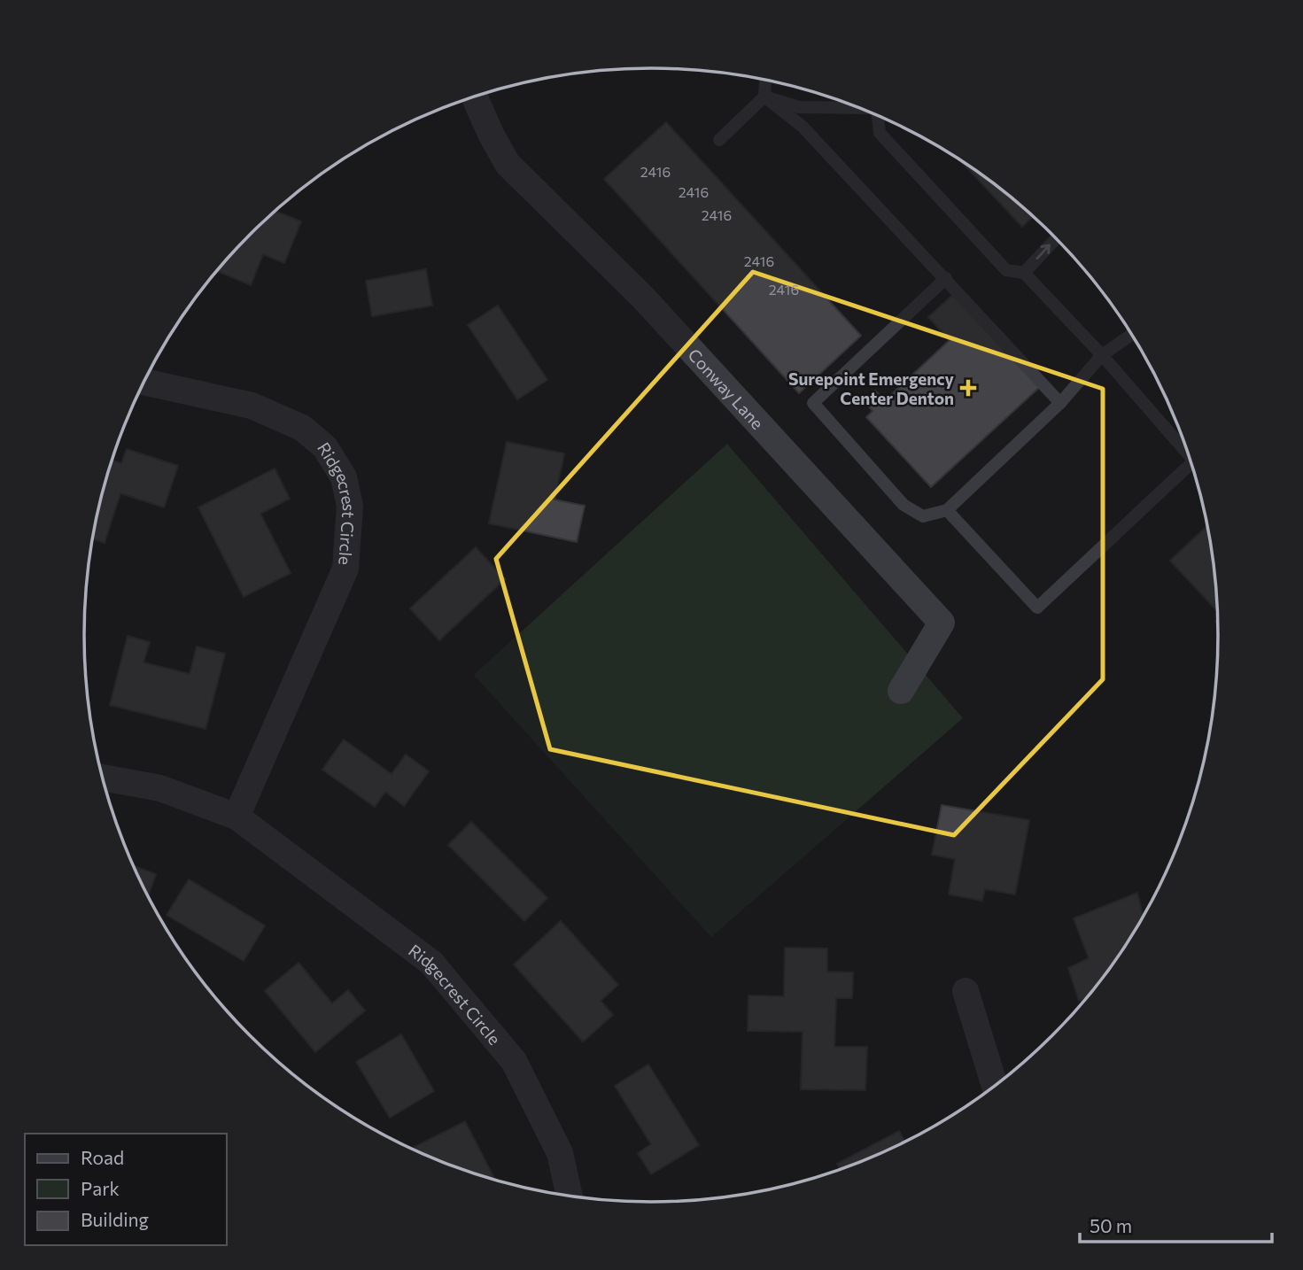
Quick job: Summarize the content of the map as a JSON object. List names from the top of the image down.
{
  "streets": {
    "street": ["Conway Lane", "Ridgecrest Circle"]
  },
  "places": {
    "health": ["Surepoint Emergency Center Denton"]
  },
  "house_numbers": [
    "2416",
    "2416",
    "2416",
    "2416",
    "2416"
  ],
  "legend": ["Road", "Park", "Building"],
  "scale_bar": "50 m"
}
